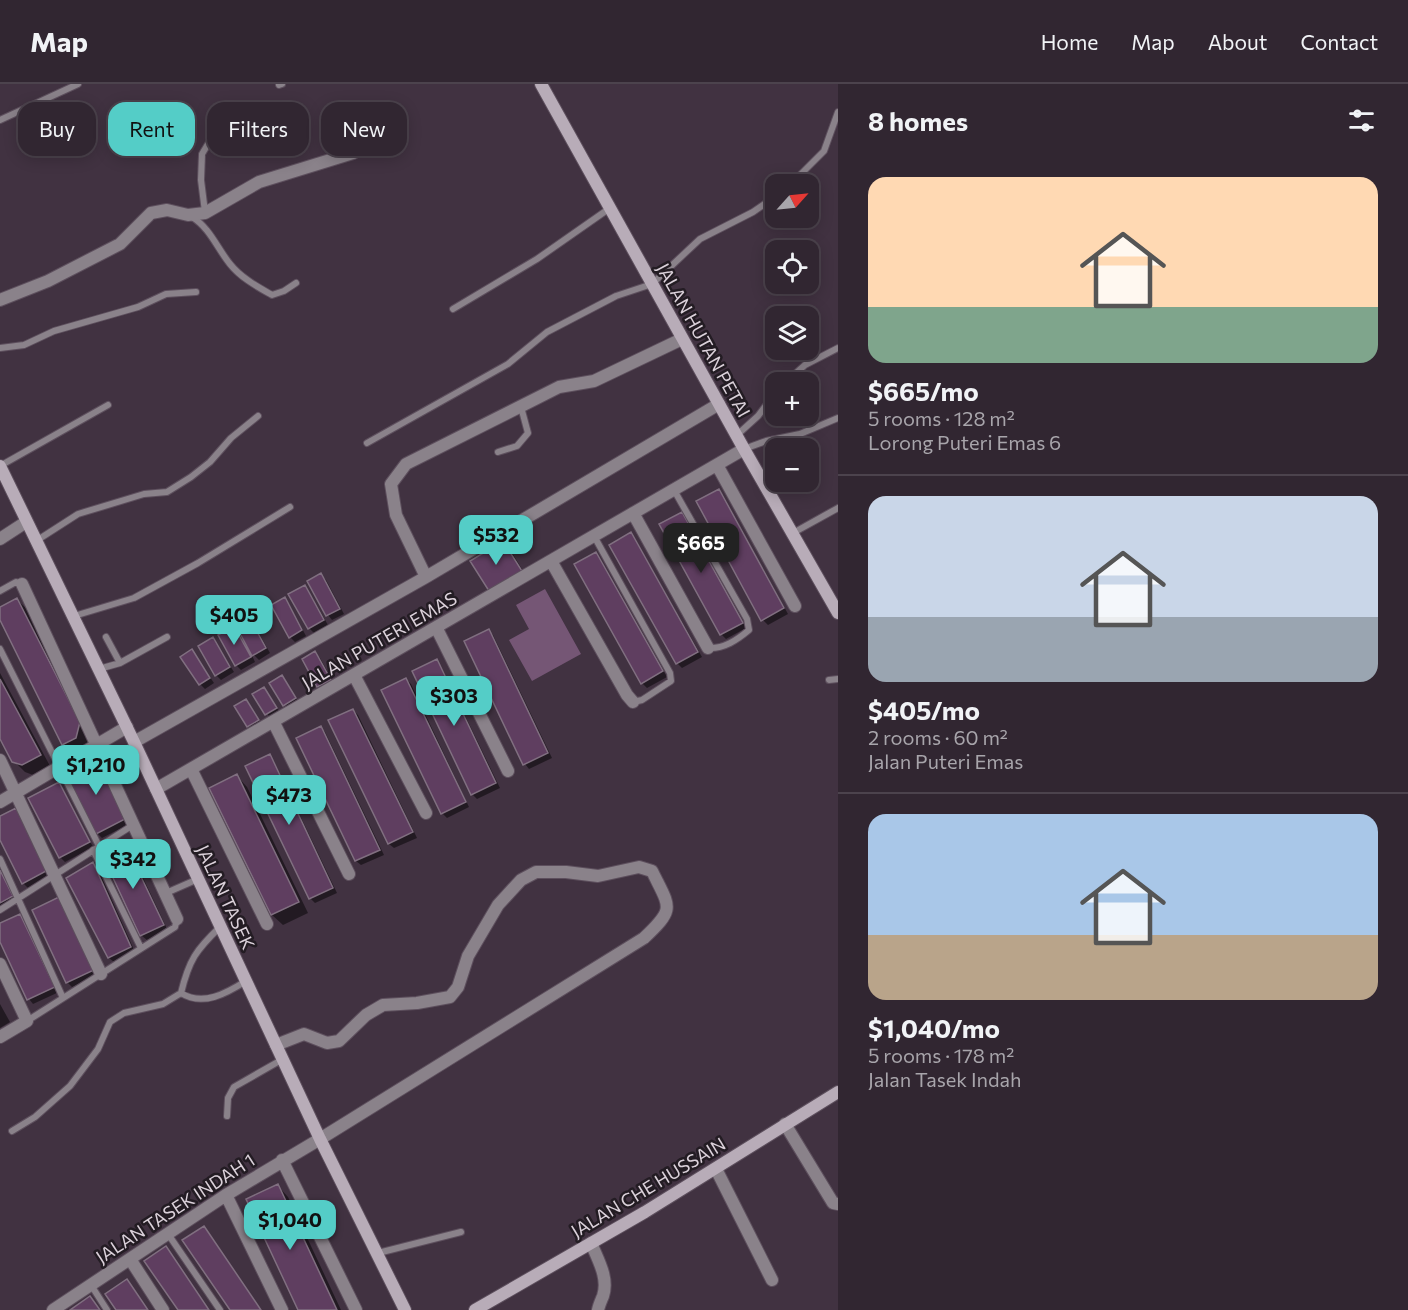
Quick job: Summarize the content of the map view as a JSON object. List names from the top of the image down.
{
  "streets": {
    "main road": ["JALAN HUTAN PETAI", "JALAN TASEK", "JALAN CHE HUSSAIN"],
    "street": ["JALAN PUTERI EMAS", "JALAN TASEK INDAH 1"]
  },
  "crossings": [
    ["JALAN HUTAN PETAI", "JALAN PUTERI EMAS"],
    ["JALAN PUTERI EMAS", "JALAN TASEK"],
    ["JALAN TASEK", "JALAN TASEK INDAH 1"]
  ],
  "north": "top right",
  "page": {
    "header": "Map",
    "nav": [
      "Home",
      "Map",
      "About",
      "Contact"
    ],
    "heading": "8 homes",
    "chip": [
      "Buy",
      "Rent",
      "Filters",
      "New"
    ],
    "list": [
      {
        "name": "$665/mo",
        "note": "5 rooms · 128 m² · Lorong Puteri Emas 6"
      },
      {
        "name": "$405/mo",
        "note": "2 rooms · 60 m² · Jalan Puteri Emas"
      },
      {
        "name": "$1,040/mo",
        "note": "5 rooms · 178 m² · Jalan Tasek Indah"
      }
    ],
    "map_buttons": ["+", "−"],
    "price": [
      "$532",
      "$665",
      "$405",
      "$303",
      "$1,210",
      "$473",
      "$342",
      "$1,040"
    ]
  }
}
